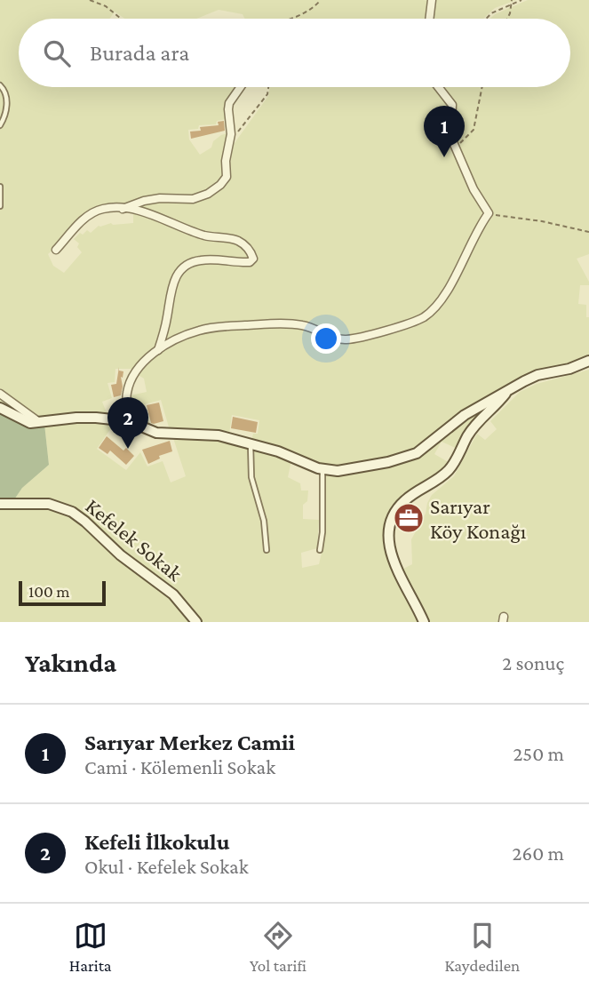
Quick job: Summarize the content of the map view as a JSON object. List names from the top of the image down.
{
  "streets": {
    "street": ["Kefelek Sokak"]
  },
  "places": {
    "office": ["Sarıyar Köy Konağı"]
  },
  "scale_bar": "100 m",
  "page": {
    "search": "Burada ara",
    "pins": ["1", "2"],
    "scale": "100 m",
    "heading": ["Yakında", "2 sonuç"],
    "list": [
      {
        "mark": "1",
        "name": "Sarıyar Merkez Camii",
        "note": "Cami · Kölemenli Sokak",
        "value": "250 m"
      },
      {
        "mark": "2",
        "name": "Kefeli İlkokulu",
        "note": "Okul · Kefelek Sokak",
        "value": "260 m"
      }
    ],
    "nav": ["Harita", "Yol tarifi", "Kaydedilen"]
  }
}
